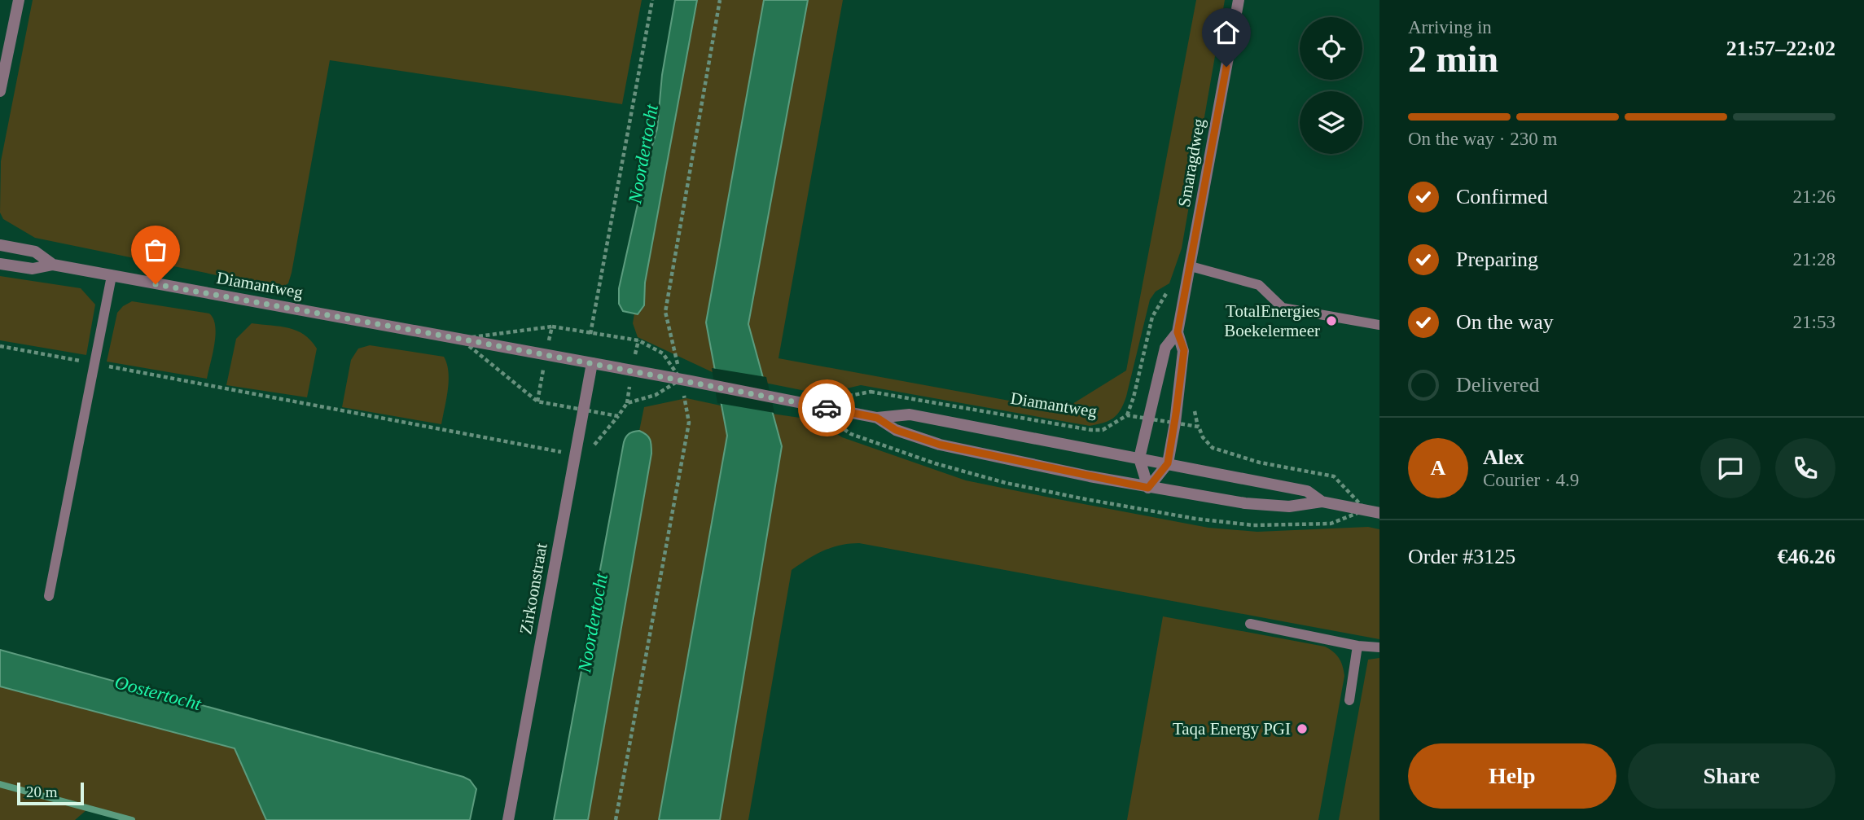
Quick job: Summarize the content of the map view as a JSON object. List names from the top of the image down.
{
  "streets": {
    "street": ["Smaragdweg", "Diamantweg", "Zirkoonstraat"]
  },
  "crossings": [
    ["Smaragdweg", "Diamantweg"],
    ["Diamantweg", "Zirkoonstraat"]
  ],
  "water": ["Noordertocht", "Oostertocht"],
  "places": ["TotalEnergies Boekelermeer", "Taqa Energy PGI"],
  "scale_bar": "20 m",
  "page": {
    "heading": ["2 min", "Arriving in", "21:57–22:02"],
    "panel": [
      "Alex",
      "Courier · 4.9",
      "Order #3125",
      "€46.26"
    ],
    "bar": "On the way · 230 m",
    "list": [
      ["Confirmed", "21:26"],
      ["Preparing", "21:28"],
      ["On the way", "21:53"],
      "Delivered"
    ],
    "round": "A",
    "buttons": ["Help", "Share"],
    "scale": "20 m"
  }
}
